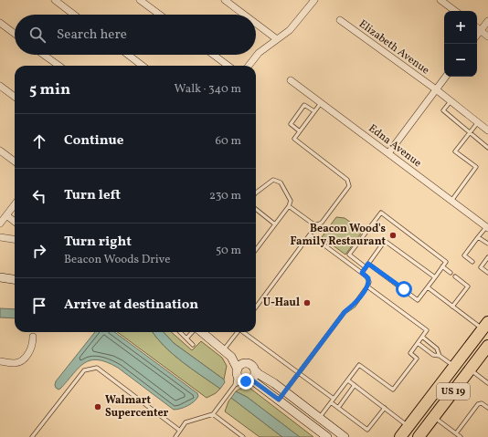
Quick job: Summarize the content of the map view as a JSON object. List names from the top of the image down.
{
  "streets": {
    "highway": ["US 19"],
    "street": ["Elizabeth Avenue", "Edna Avenue"]
  },
  "places": ["Beacon Wood's Family Restaurant", "U-Haul", "Walmart Supercenter"],
  "page": {
    "map_buttons": ["+", "−"],
    "search": "Search here",
    "heading": ["5 min", "Walk · 340 m"],
    "list": [
      ["Continue", "60 m"],
      ["Turn left", "230 m"],
      ["Turn right", "Beacon Woods Drive", "50 m"],
      "Arrive at destination"
    ]
  }
}
